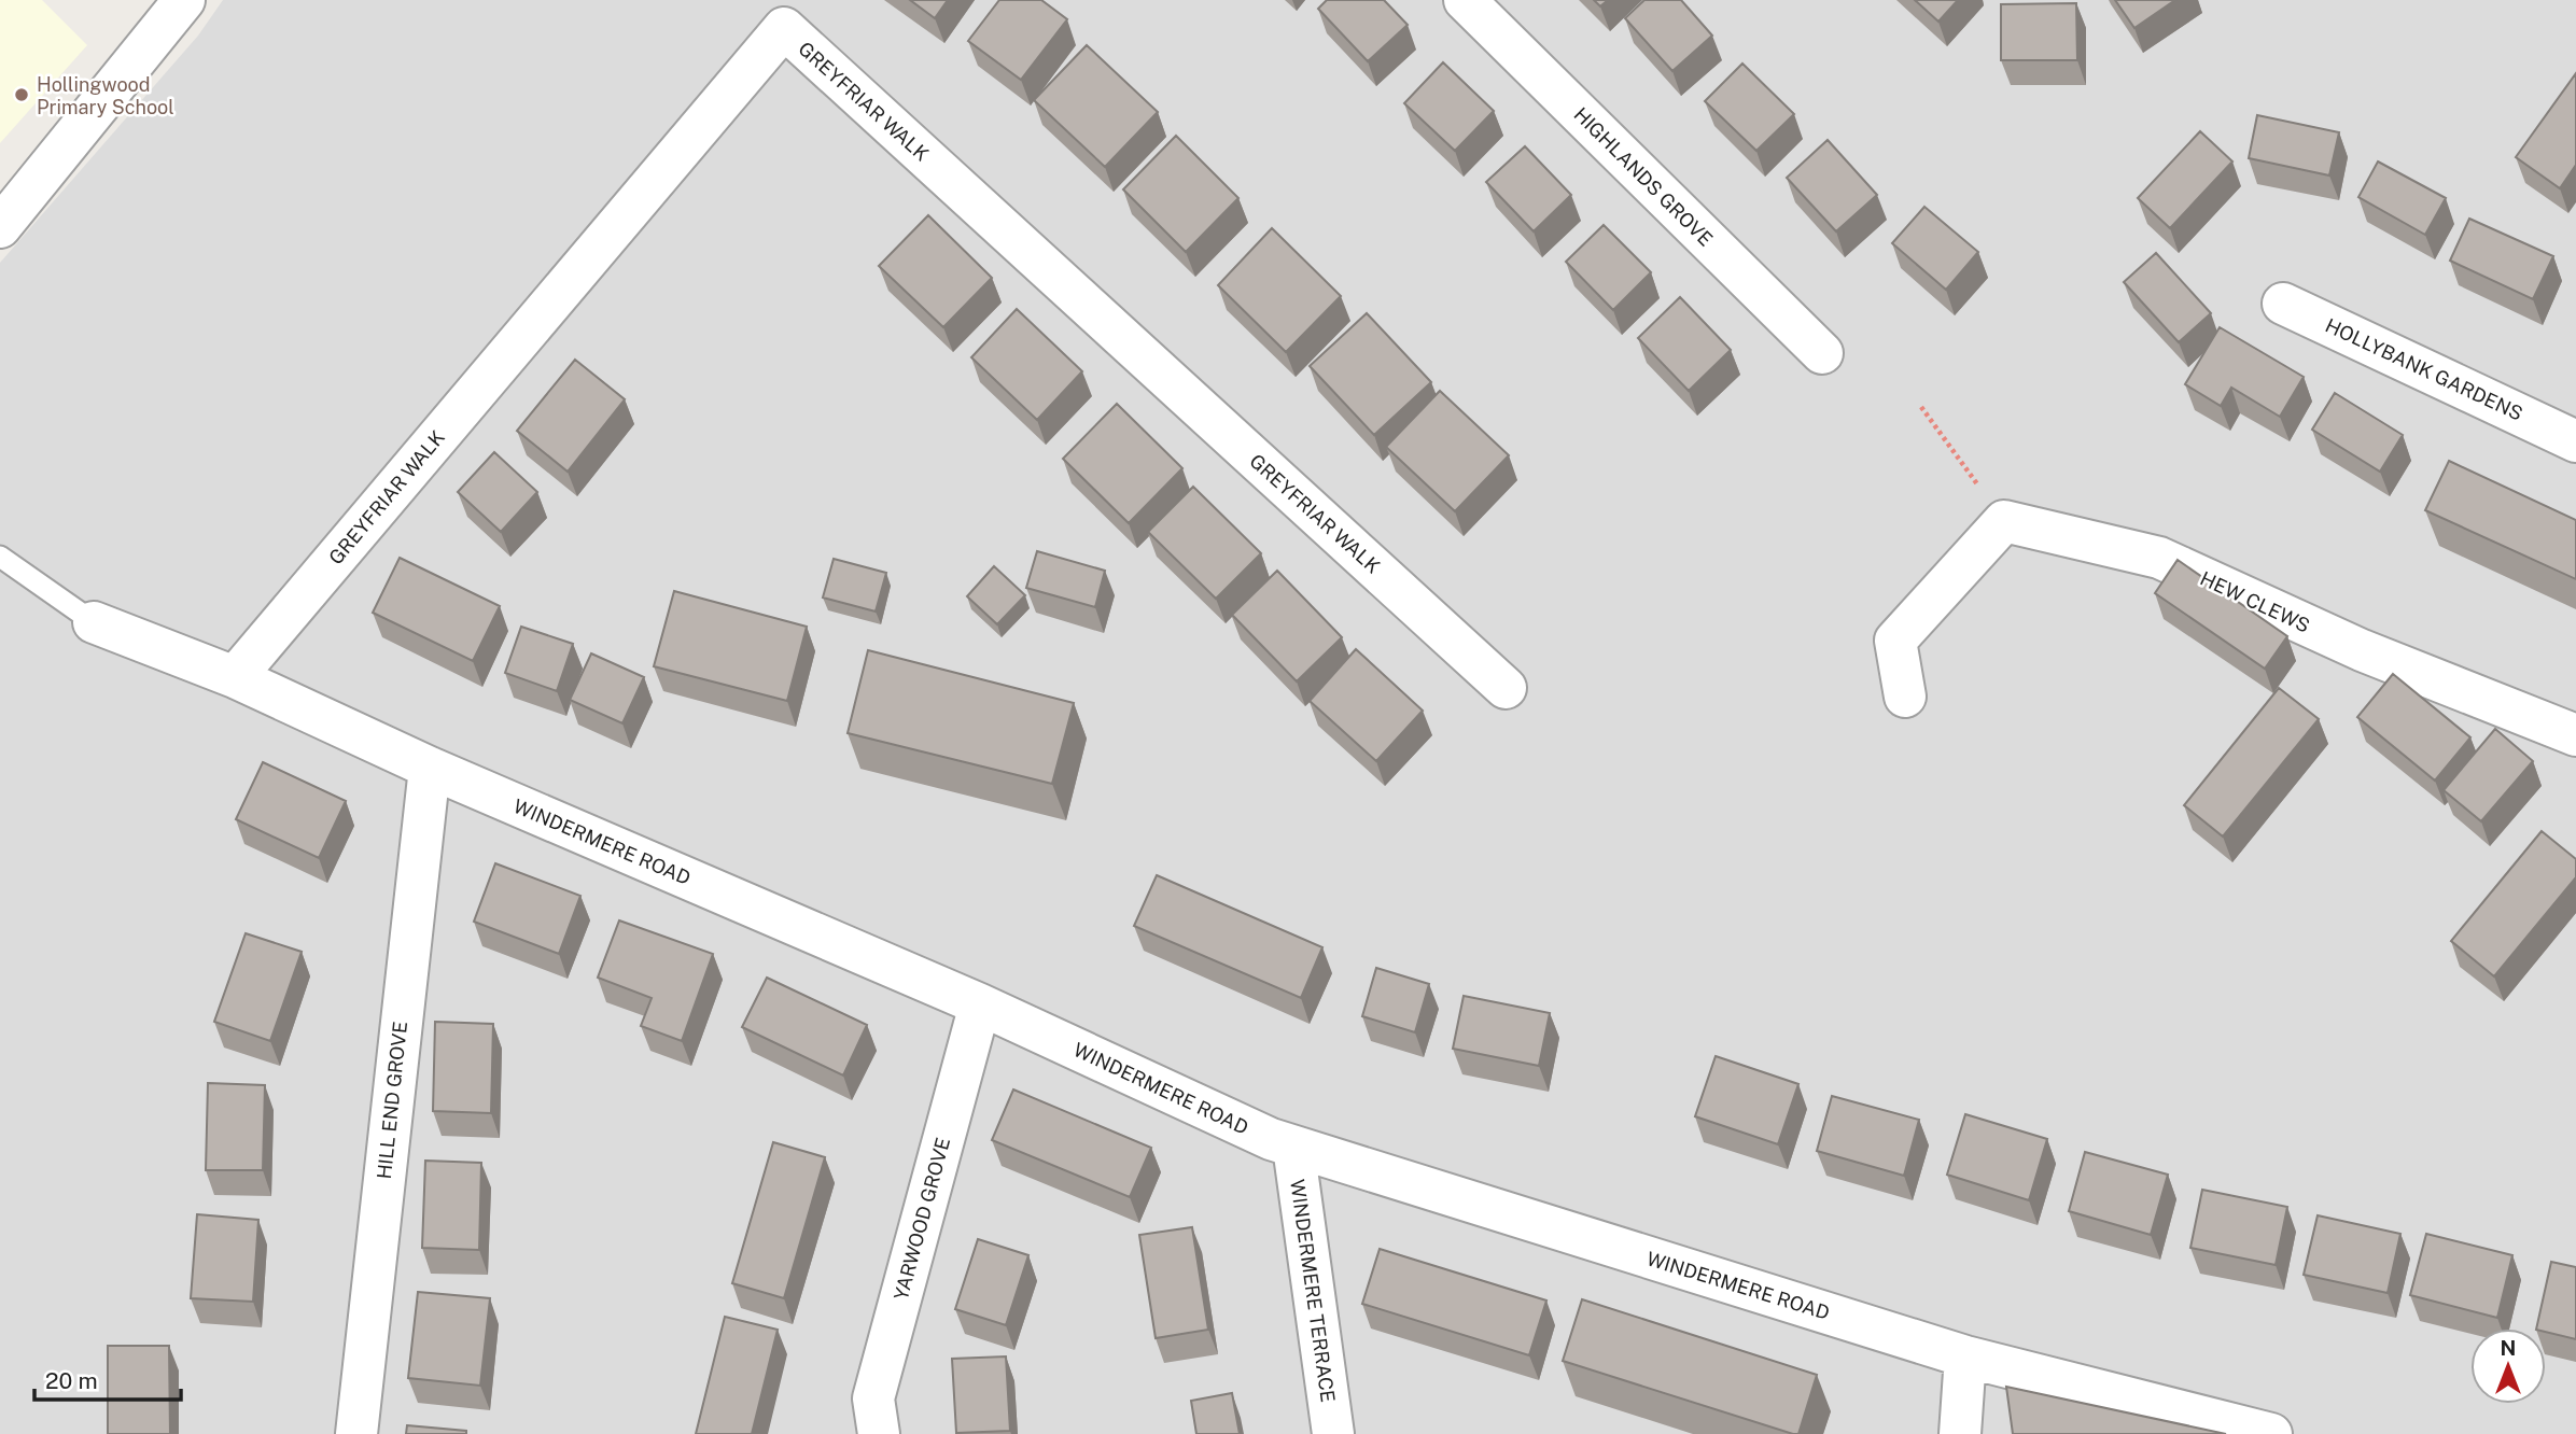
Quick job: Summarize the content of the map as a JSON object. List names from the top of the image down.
{
  "streets": {
    "street": [
      "GREYFRIAR WALK",
      "HIGHLANDS GROVE",
      "HOLLYBANK GARDENS",
      "HEW CLEWS",
      "WINDERMERE ROAD",
      "HILL END GROVE",
      "YARWOOD GROVE",
      "WINDERMERE TERRACE"
    ]
  },
  "crossings": [
    ["GREYFRIAR WALK", "WINDERMERE ROAD"],
    ["WINDERMERE ROAD", "HILL END GROVE"],
    ["WINDERMERE ROAD", "YARWOOD GROVE"],
    ["WINDERMERE ROAD", "WINDERMERE TERRACE"]
  ],
  "places": ["Hollingwood Primary School"],
  "scale_bar": "20 m",
  "north": "top"
}
